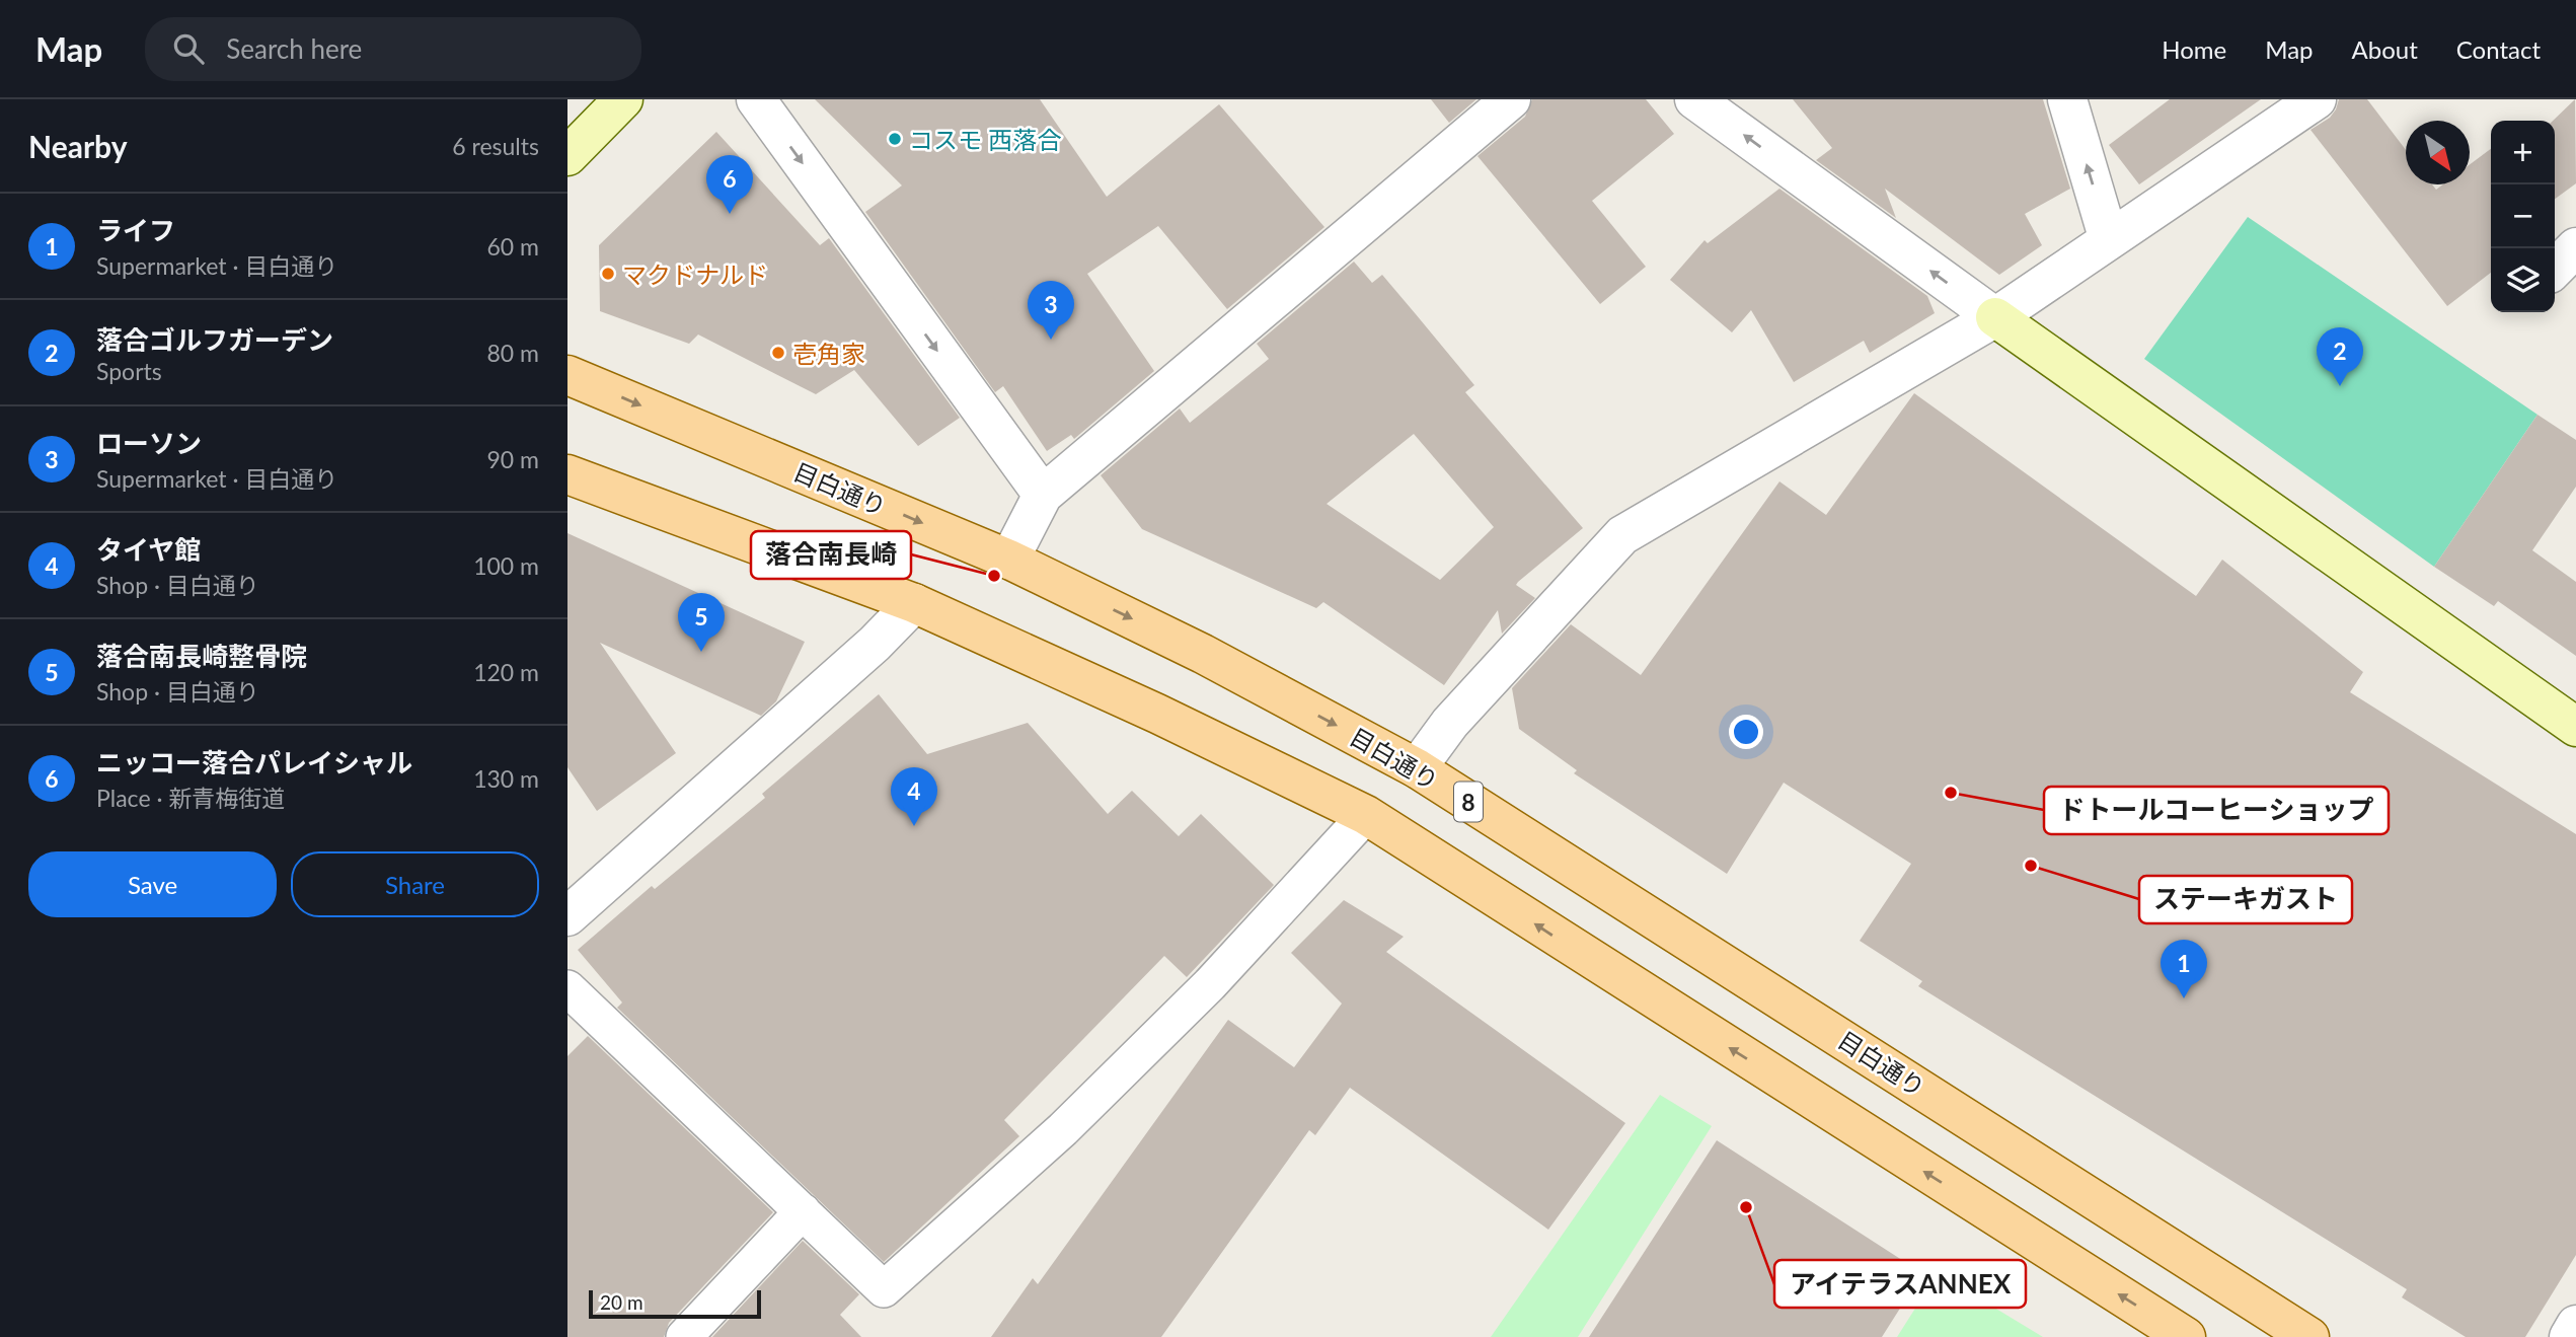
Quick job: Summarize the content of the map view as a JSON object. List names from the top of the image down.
{
  "streets": {
    "main road": ["目白通り", "8"]
  },
  "places": [
    "コスモ 西落合",
    "マクドナルド",
    "壱角家",
    "落合南長崎",
    "ドトールコーヒーショップ",
    "ステーキガスト",
    "アイテラスANNEX"
  ],
  "scale_bar": "20 m",
  "north": "bottom right",
  "page": {
    "header": "Map",
    "search": "Search here",
    "nav": [
      "Home",
      "Map",
      "About",
      "Contact"
    ],
    "heading": ["Nearby", "6 results"],
    "map_buttons": ["+", "−"],
    "pins": [
      "6",
      "3",
      "2",
      "5",
      "4",
      "1"
    ],
    "list": [
      {
        "mark": "1",
        "name": "ライフ",
        "note": "Supermarket · 目白通り",
        "value": "60 m"
      },
      {
        "mark": "2",
        "name": "落合ゴルフガーデン",
        "note": "Sports",
        "value": "80 m"
      },
      {
        "mark": "3",
        "name": "ローソン",
        "note": "Supermarket · 目白通り",
        "value": "90 m"
      },
      {
        "mark": "4",
        "name": "タイヤ館",
        "note": "Shop · 目白通り",
        "value": "100 m"
      },
      {
        "mark": "5",
        "name": "落合南長崎整骨院",
        "note": "Shop · 目白通り",
        "value": "120 m"
      },
      {
        "mark": "6",
        "name": "ニッコー落合パレイシャル",
        "note": "Place · 新青梅街道",
        "value": "130 m"
      }
    ],
    "buttons": ["Save", "Share"],
    "scale": "20 m"
  }
}
